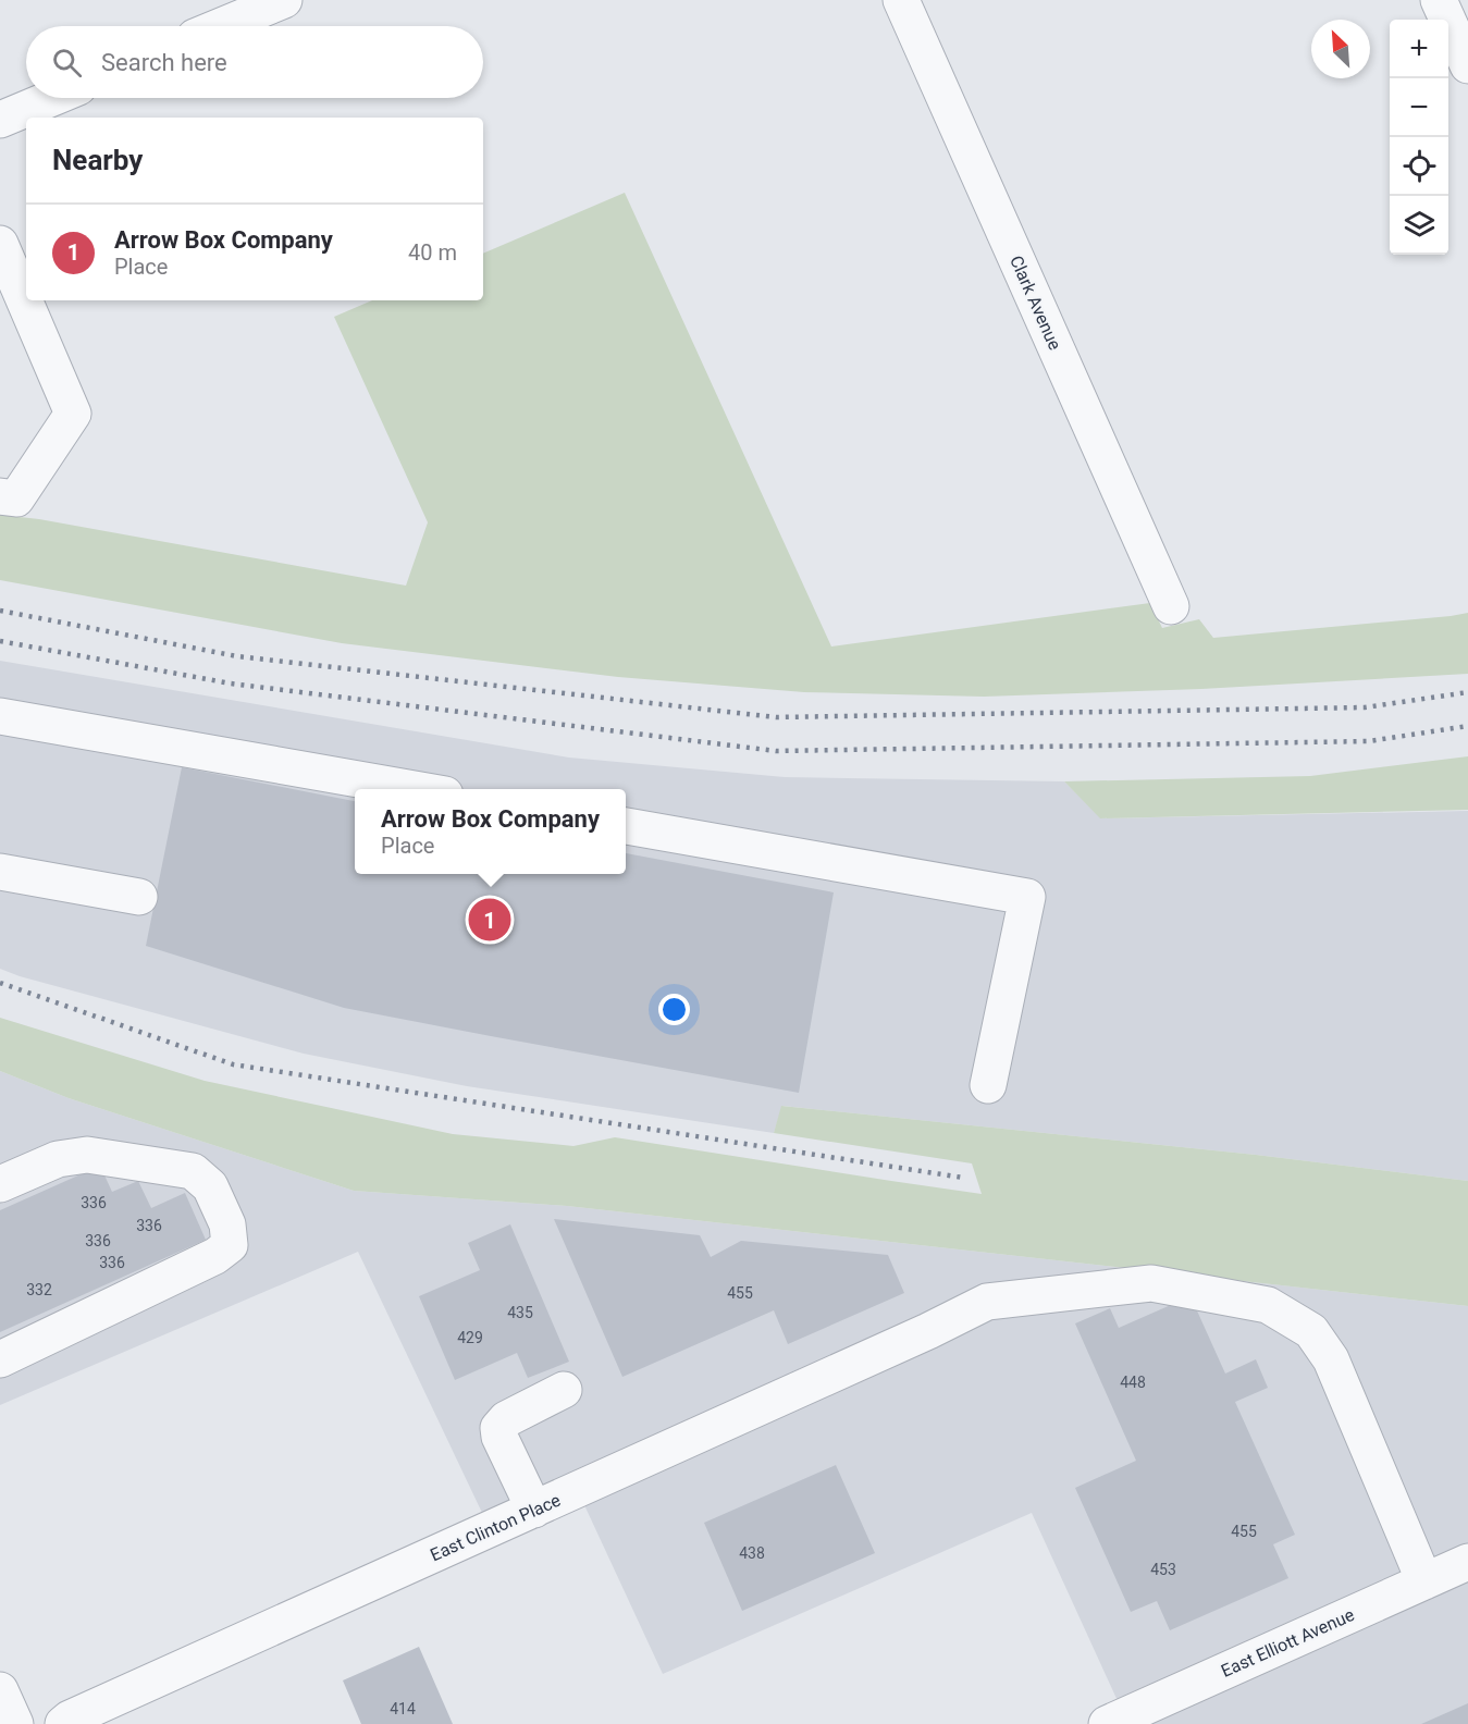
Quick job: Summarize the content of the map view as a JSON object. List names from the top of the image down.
{
  "streets": {
    "street": ["Clark Avenue", "East Clinton Place", "East Elliott Avenue"]
  },
  "crossings": [
    ["East Clinton Place", "East Elliott Avenue"]
  ],
  "house_numbers": [
    "336",
    "336",
    "336",
    "336",
    "332",
    "455",
    "435",
    "429",
    "448",
    "455",
    "438",
    "453",
    "414"
  ],
  "north": "top left",
  "page": {
    "map_buttons": ["+", "−"],
    "search": "Search here",
    "heading": "Nearby",
    "list": [
      {
        "mark": "1",
        "name": "Arrow Box Company",
        "note": "Place",
        "value": "40 m"
      }
    ],
    "popup": ["Arrow Box Company", "Place"],
    "pins": "1"
  }
}
